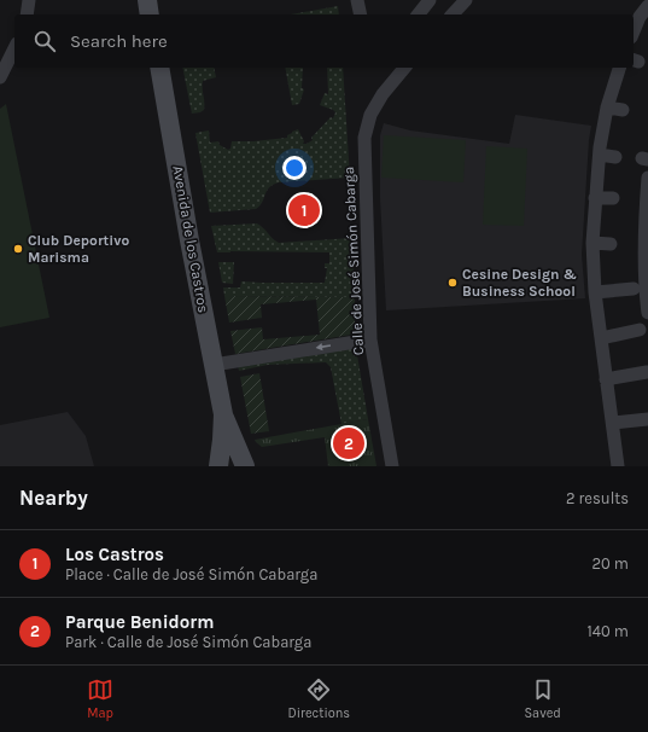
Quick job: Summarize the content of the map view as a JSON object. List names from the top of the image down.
{
  "streets": {
    "main road": ["Avenida de los Castros"],
    "street": ["Calle de José Simón Cabarga"]
  },
  "places": ["Club Deportivo Marisma", "Cesine Design & Business School"],
  "page": {
    "search": "Search here",
    "pins": ["1", "2"],
    "heading": ["Nearby", "2 results"],
    "list": [
      {
        "mark": "1",
        "name": "Los Castros",
        "note": "Place · Calle de José Simón Cabarga",
        "value": "20 m"
      },
      {
        "mark": "2",
        "name": "Parque Benidorm",
        "note": "Park · Calle de José Simón Cabarga",
        "value": "140 m"
      }
    ],
    "nav": ["Map", "Directions", "Saved"]
  }
}
